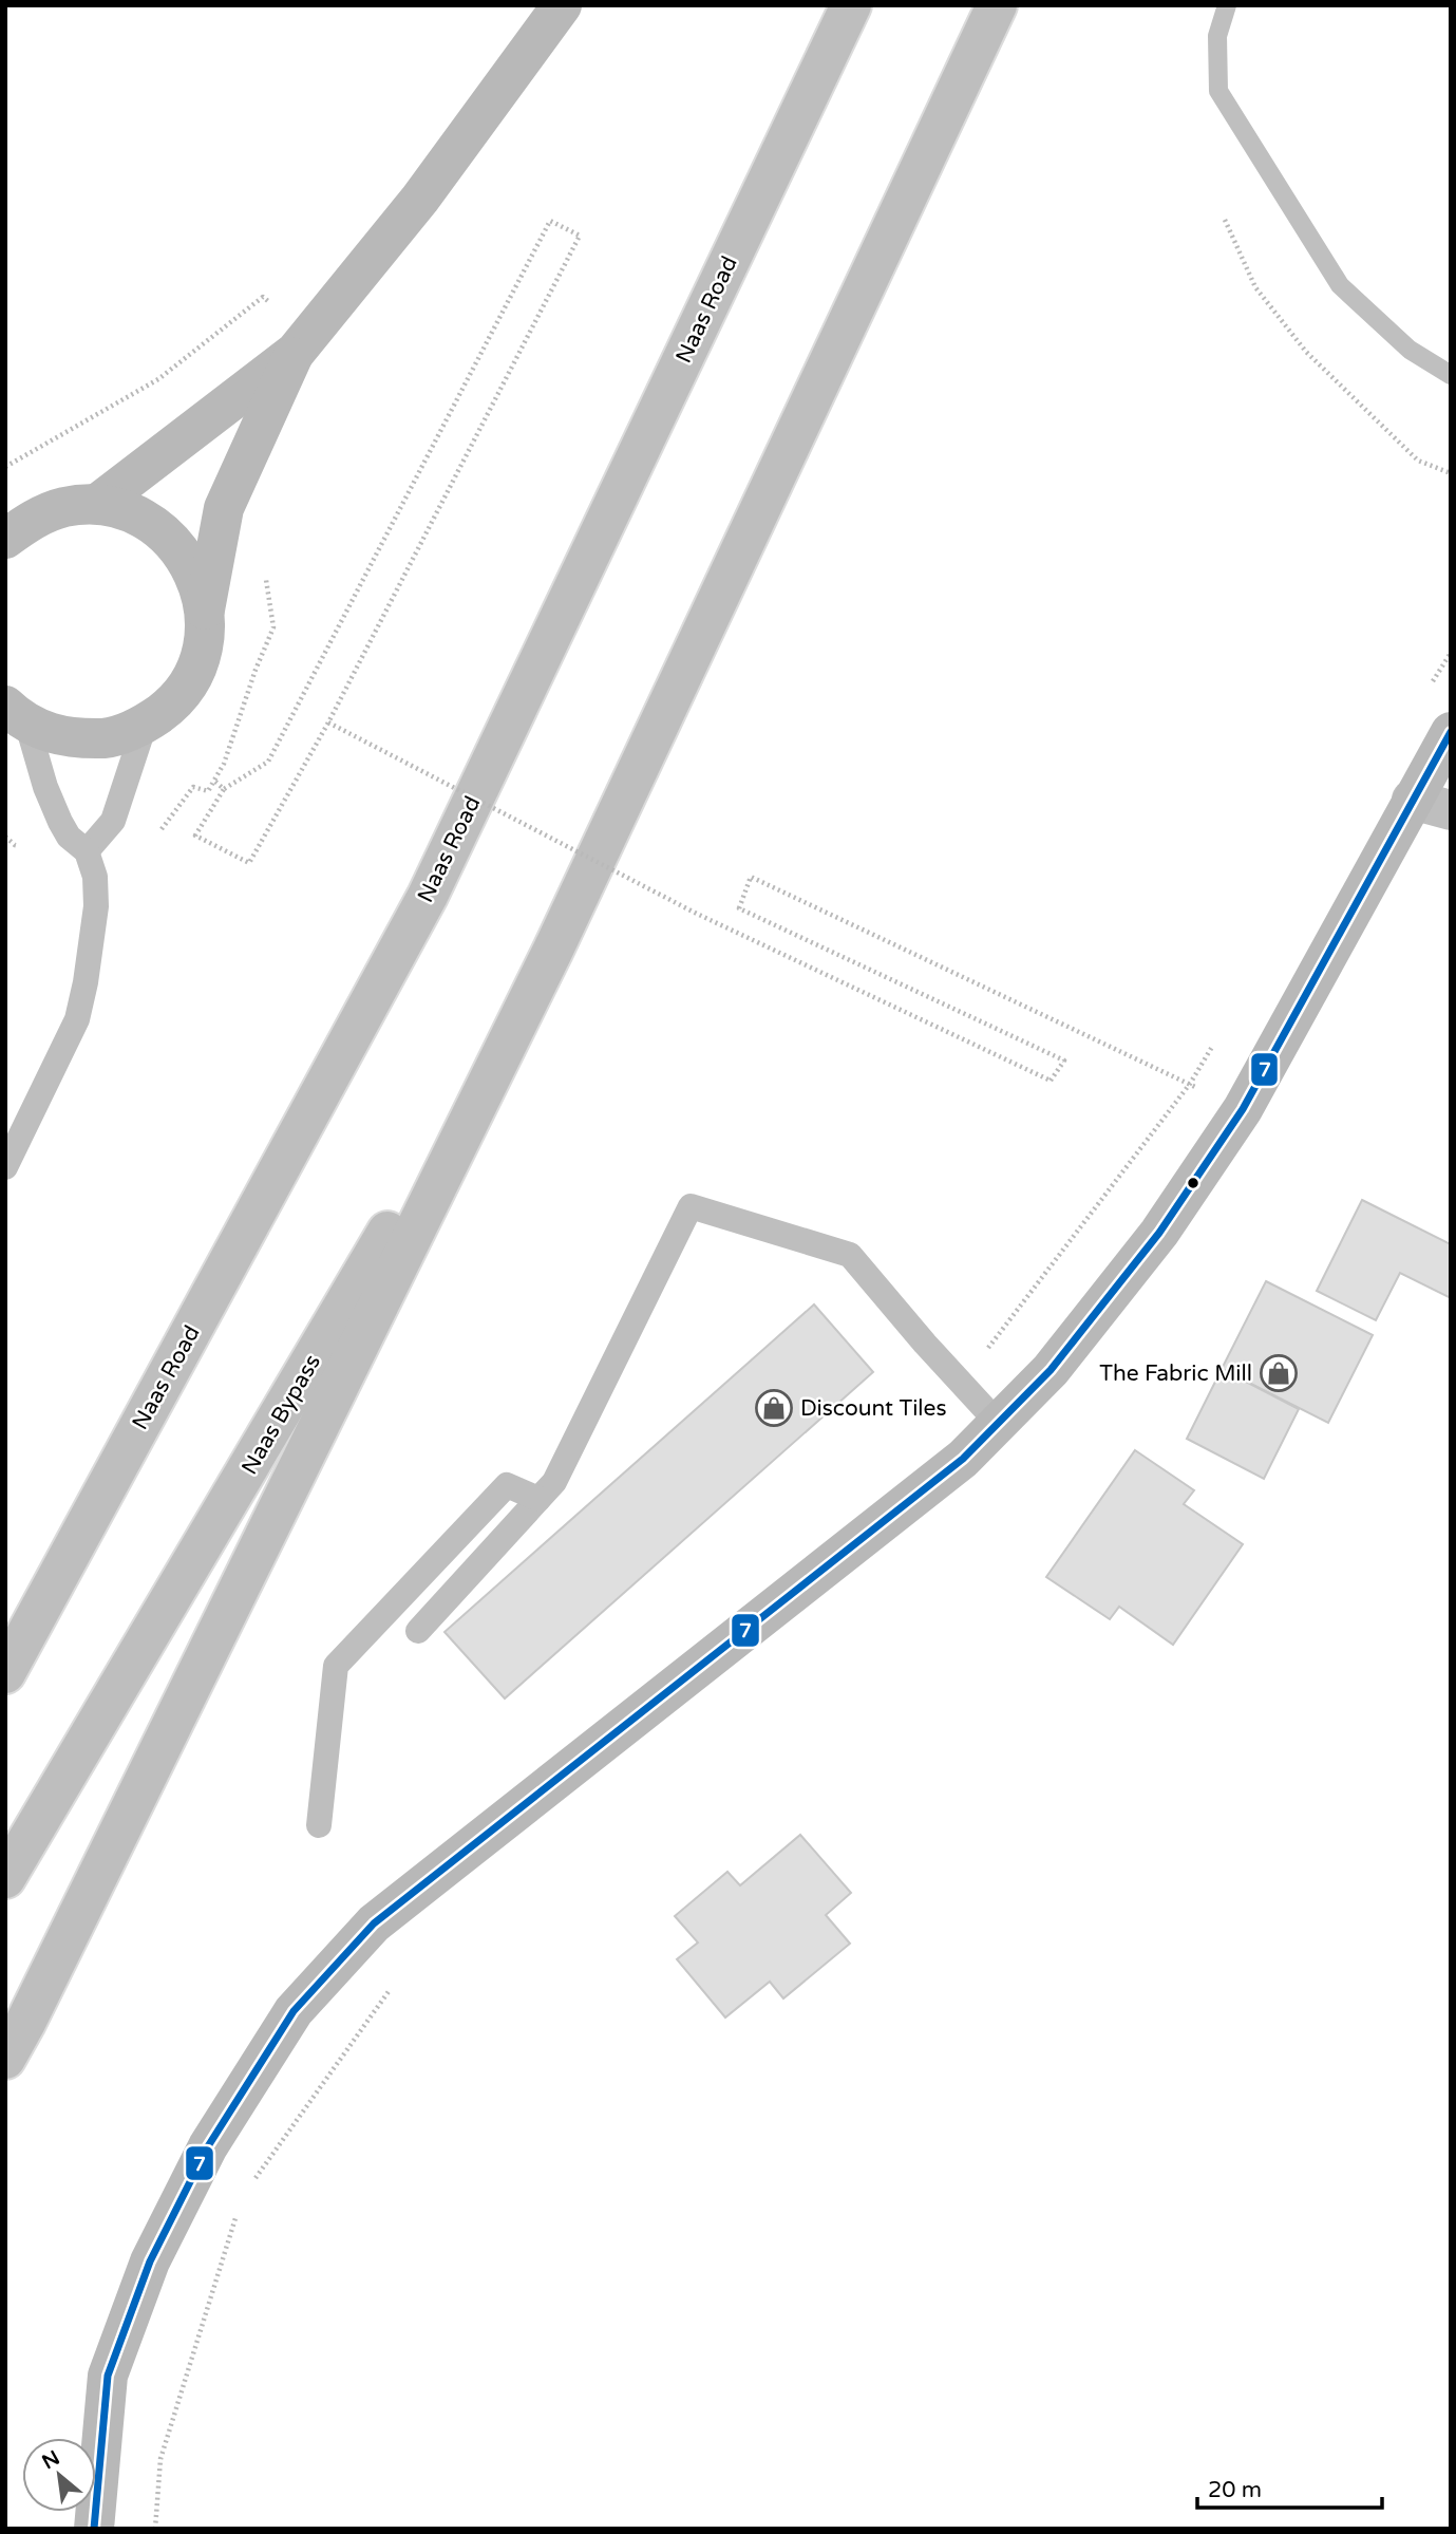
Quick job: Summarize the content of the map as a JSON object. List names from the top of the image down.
{
  "streets": {
    "main road": ["Naas Road", "Naas Bypass"]
  },
  "places": {
    "shop": ["The Fabric Mill", "Discount Tiles"]
  },
  "lines": ["transit line 7"],
  "scale_bar": "20 m",
  "north": "top left"
}
